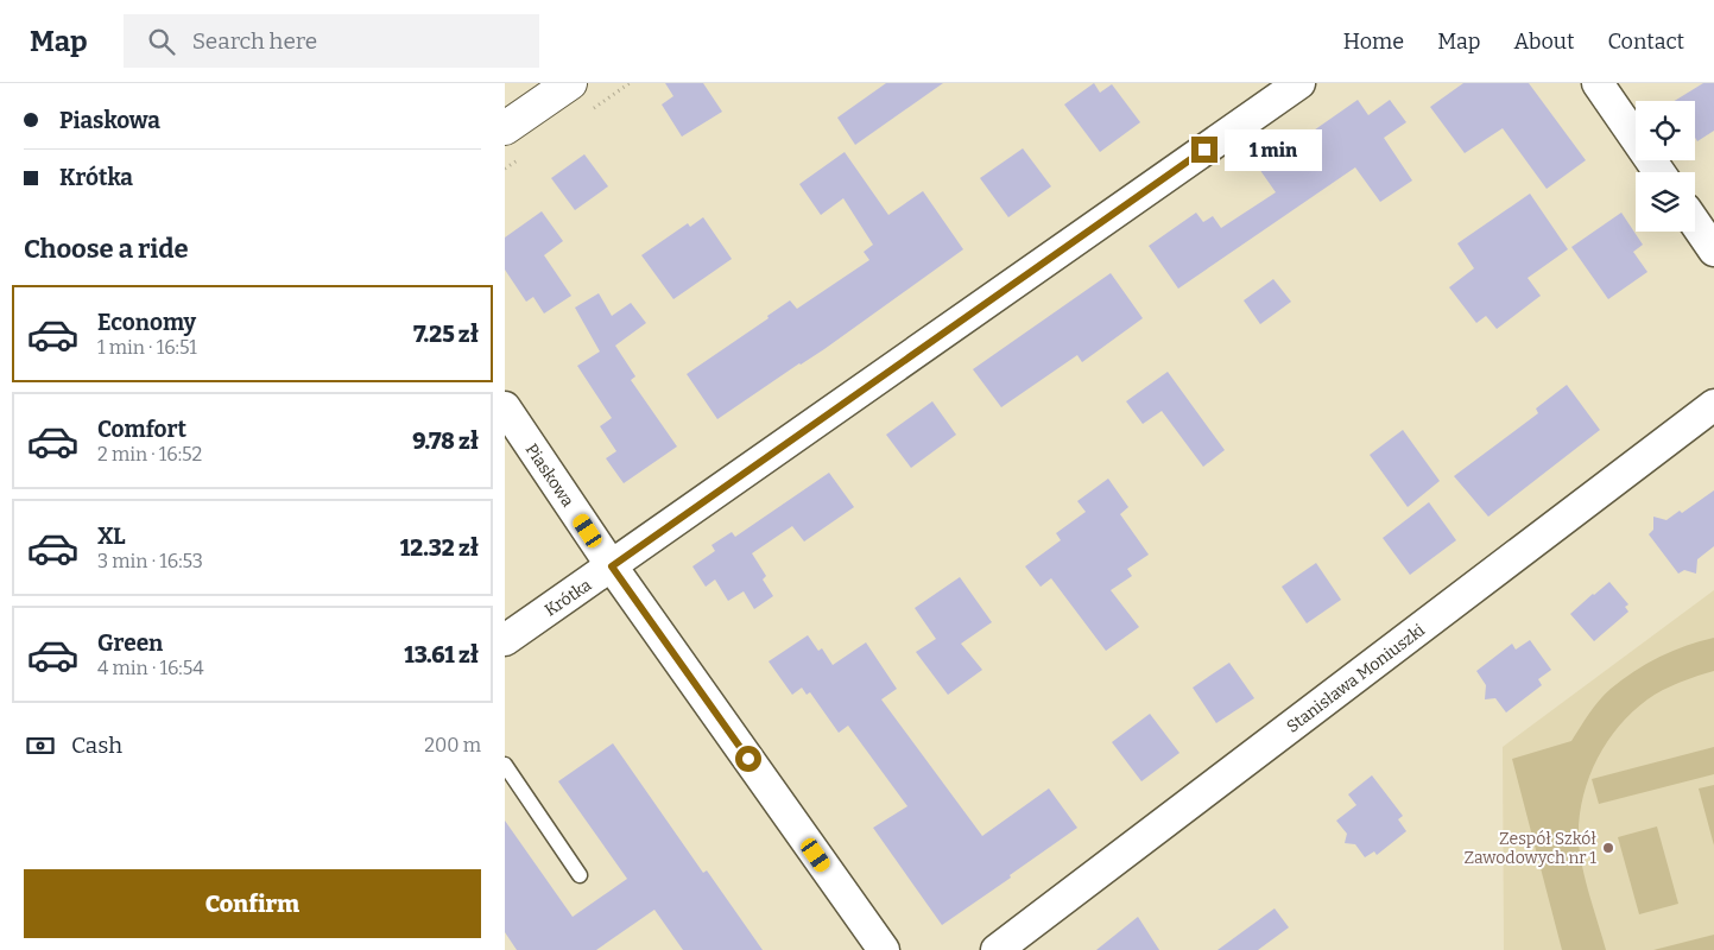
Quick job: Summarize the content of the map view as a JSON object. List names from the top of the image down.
{
  "streets": {
    "street": ["Piaskowa", "Krótka", "Stanisława Moniuszki"]
  },
  "crossings": [
    ["Piaskowa", "Krótka"]
  ],
  "places": ["Zespół Szkół Zawodowych nr 1"],
  "page": {
    "header": "Map",
    "search": "Search here",
    "nav": [
      "Home",
      "Map",
      "About",
      "Contact"
    ],
    "banner": ["Piaskowa", "Krótka"],
    "bubble": "1 min",
    "heading": "Choose a ride",
    "list": [
      {
        "name": "Economy",
        "note": "1 min · 16:51",
        "value": "7.25 zł"
      },
      {
        "name": "Comfort",
        "note": "2 min · 16:52",
        "value": "9.78 zł"
      },
      {
        "name": "XL",
        "note": "3 min · 16:53",
        "value": "12.32 zł"
      },
      {
        "name": "Green",
        "note": "4 min · 16:54",
        "value": "13.61 zł"
      }
    ],
    "pay": ["Cash", "200 m"],
    "buttons": "Confirm"
  }
}
